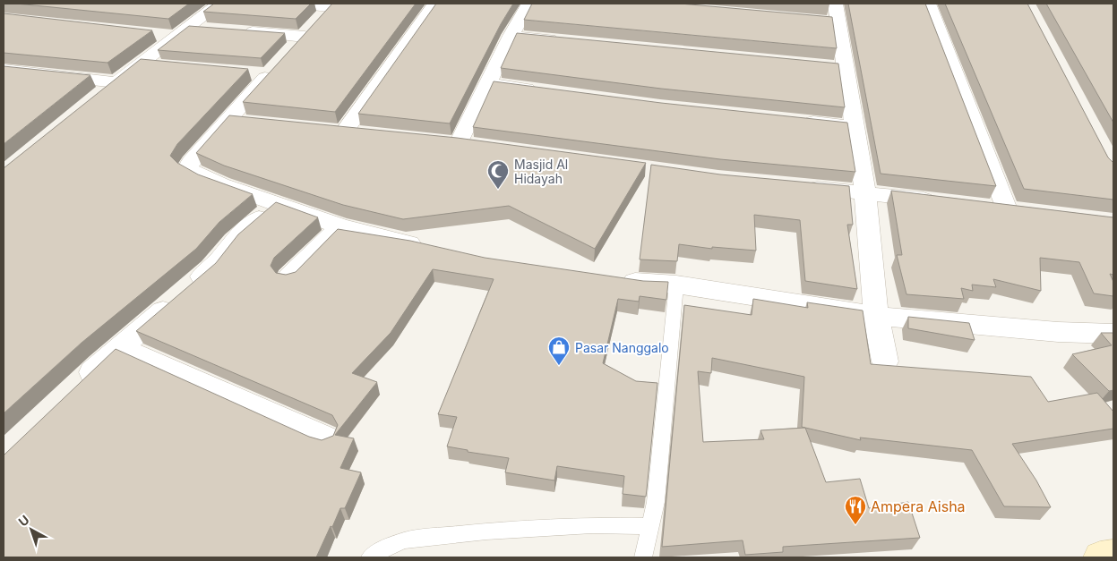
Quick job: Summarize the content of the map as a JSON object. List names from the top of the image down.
{
  "places": {
    "mosque": ["Masjid Al Hidayah"],
    "shop": ["Pasar Nanggalo"],
    "restaurant": ["Ampera Aisha"]
  },
  "north": "top left"
}
